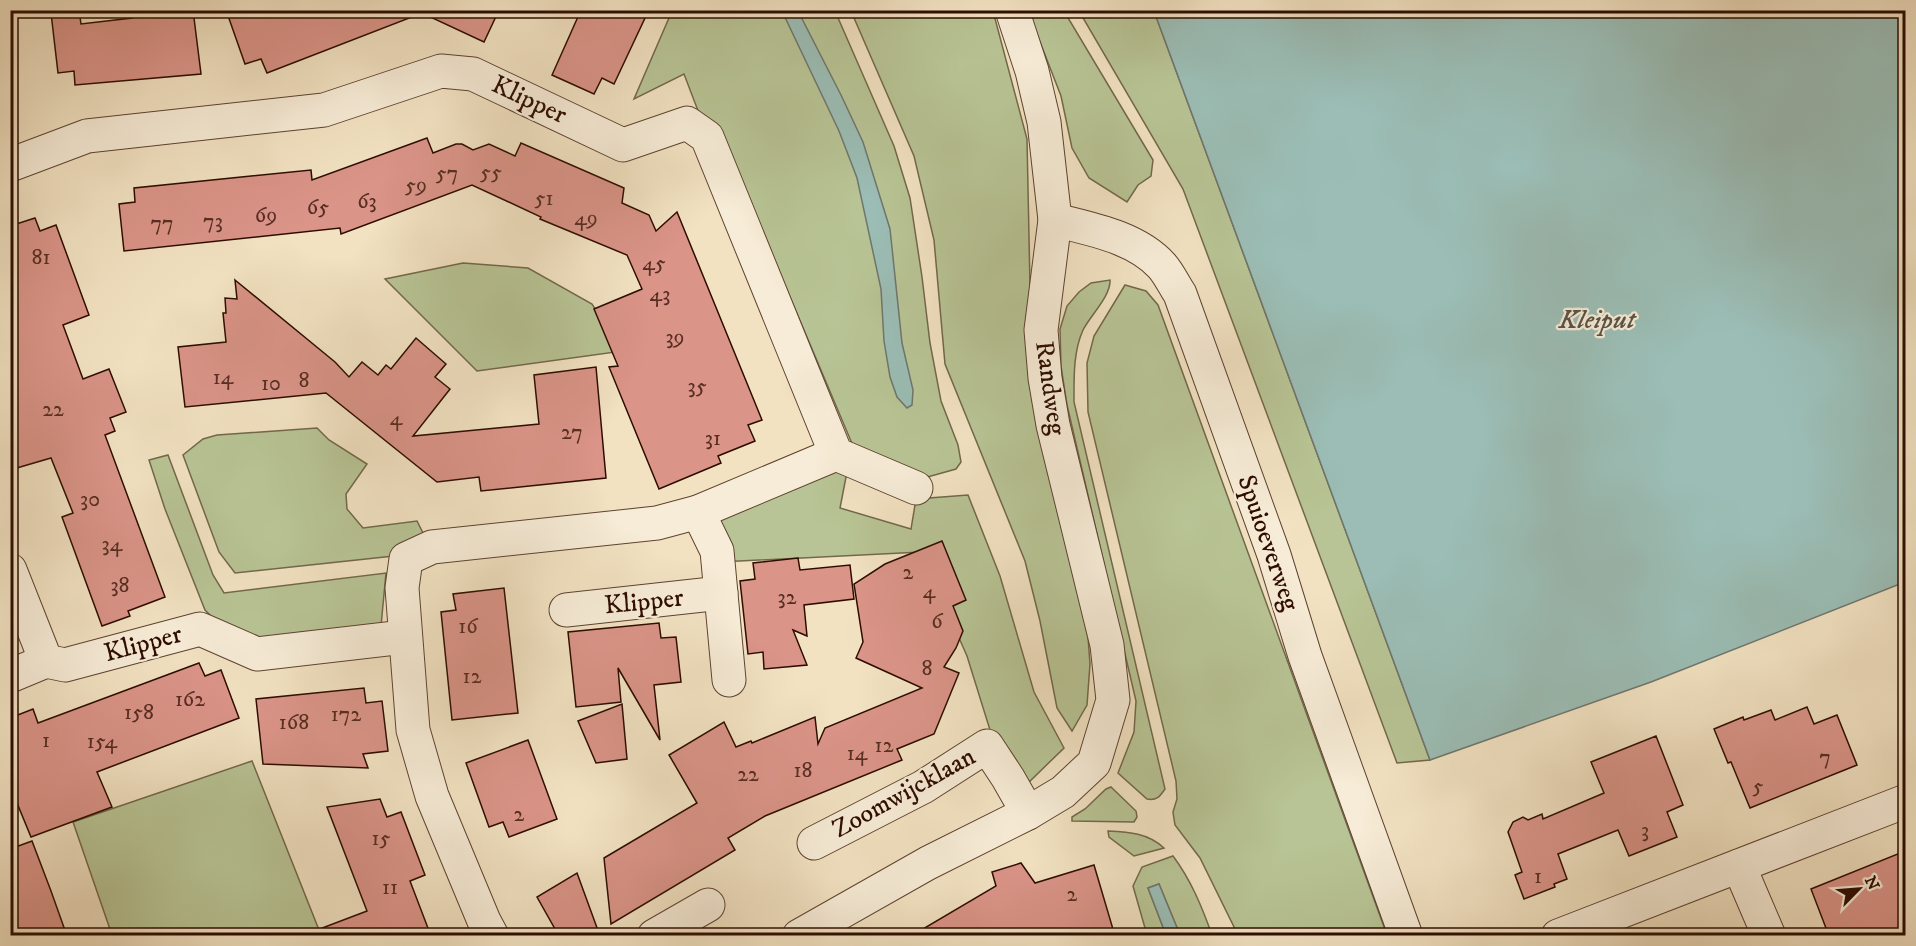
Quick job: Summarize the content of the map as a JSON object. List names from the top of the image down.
{
  "streets": {
    "street": [
      "Klipper",
      "Randweg",
      "Spuioeverweg",
      "Zoomwijcklaan"
    ]
  },
  "crossings": [
    ["Randweg", "Spuioeverweg"],
    ["Randweg", "Zoomwijcklaan"]
  ],
  "water": ["Kleiput"],
  "house_numbers": [
    "55",
    "57",
    "59",
    "51",
    "63",
    "65",
    "69",
    "49",
    "73",
    "77",
    "81",
    "45",
    "43",
    "39",
    "14",
    "8",
    "10",
    "35",
    "22",
    "4",
    "27",
    "31",
    "30",
    "34",
    "2",
    "38",
    "4",
    "32",
    "6",
    "16",
    "8",
    "12",
    "162",
    "158",
    "172",
    "168",
    "1",
    "154",
    "12",
    "14",
    "7",
    "18",
    "22",
    "5",
    "2",
    "3",
    "15",
    "1",
    "11",
    "2"
  ],
  "north": "top right"
}
